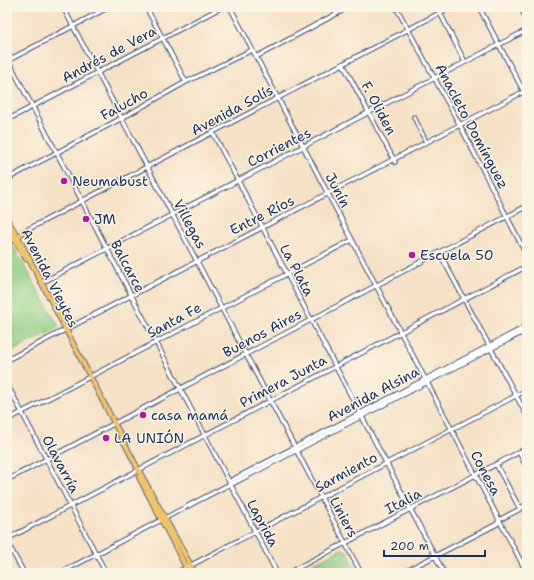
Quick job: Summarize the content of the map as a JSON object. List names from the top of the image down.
{
  "streets": {
    "main road": ["Avenida Solís", "Avenida Vieytes"],
    "street": [
      "Andrés de Vera",
      "Falucho",
      "F. Oliden",
      "Anacleto Domínguez",
      "Corrientes",
      "Junín",
      "Entre Ríos",
      "Villegas",
      "Balcarce",
      "La Plata",
      "Santa Fe",
      "Buenos Aires",
      "Primera Junta",
      "Avenida Alsina",
      "Olavarría",
      "Sarmiento",
      "Conesa",
      "Italia",
      "Liniers",
      "Laprida"
    ]
  },
  "crossings": [
    ["Andrés de Vera", "Villegas"],
    ["Andrés de Vera", "Balcarce"],
    ["Falucho", "Junín"],
    ["Falucho", "Villegas"],
    ["Falucho", "Balcarce"],
    ["F. Oliden", "Avenida Solís"],
    ["F. Oliden", "Corrientes"],
    ["F. Oliden", "Entre Ríos"],
    ["Avenida Solís", "Anacleto Domínguez"],
    ["Avenida Solís", "Junín"],
    ["Avenida Solís", "Villegas"],
    ["Avenida Solís", "Balcarce"],
    ["Avenida Solís", "La Plata"],
    ["Avenida Solís", "Avenida Vieytes"],
    ["Anacleto Domínguez", "Corrientes"],
    ["Anacleto Domínguez", "Entre Ríos"],
    ["Anacleto Domínguez", "Buenos Aires"],
    ["Corrientes", "Junín"],
    ["Corrientes", "Villegas"],
    ["Corrientes", "Balcarce"],
    ["Corrientes", "La Plata"],
    ["Corrientes", "Avenida Vieytes"],
    ["Junín", "Entre Ríos"],
    ["Junín", "Santa Fe"],
    ["Junín", "Buenos Aires"],
    ["Junín", "Primera Junta"],
    ["Junín", "Avenida Alsina"],
    ["Junín", "Conesa"],
    ["Entre Ríos", "Villegas"],
    ["Entre Ríos", "Balcarce"],
    ["Entre Ríos", "La Plata"],
    ["Entre Ríos", "Avenida Vieytes"],
    ["Villegas", "Santa Fe"],
    ["Villegas", "Buenos Aires"],
    ["Villegas", "Primera Junta"],
    ["Villegas", "Avenida Alsina"],
    ["Villegas", "Liniers"],
    ["Balcarce", "Santa Fe"],
    ["Balcarce", "Buenos Aires"],
    ["Balcarce", "Primera Junta"],
    ["Balcarce", "Avenida Alsina"],
    ["Balcarce", "Laprida"],
    ["La Plata", "Santa Fe"],
    ["La Plata", "Buenos Aires"],
    ["La Plata", "Primera Junta"],
    ["La Plata", "Avenida Alsina"],
    ["La Plata", "Sarmiento"],
    ["La Plata", "Italia"],
    ["Avenida Vieytes", "Santa Fe"],
    ["Avenida Vieytes", "Buenos Aires"],
    ["Avenida Vieytes", "Primera Junta"],
    ["Avenida Vieytes", "Avenida Alsina"],
    ["Santa Fe", "Olavarría"],
    ["Buenos Aires", "Olavarría"],
    ["Primera Junta", "Olavarría"],
    ["Avenida Alsina", "Olavarría"],
    ["Avenida Alsina", "Conesa"],
    ["Avenida Alsina", "Liniers"],
    ["Avenida Alsina", "Laprida"],
    ["Sarmiento", "Conesa"],
    ["Sarmiento", "Liniers"],
    ["Sarmiento", "Laprida"],
    ["Conesa", "Italia"],
    ["Italia", "Liniers"]
  ],
  "places": [
    "Neumabust",
    "JM",
    "Escuela 50",
    "casa mamá",
    "LA UNIÓN"
  ],
  "scale_bar": "200 m"
}
